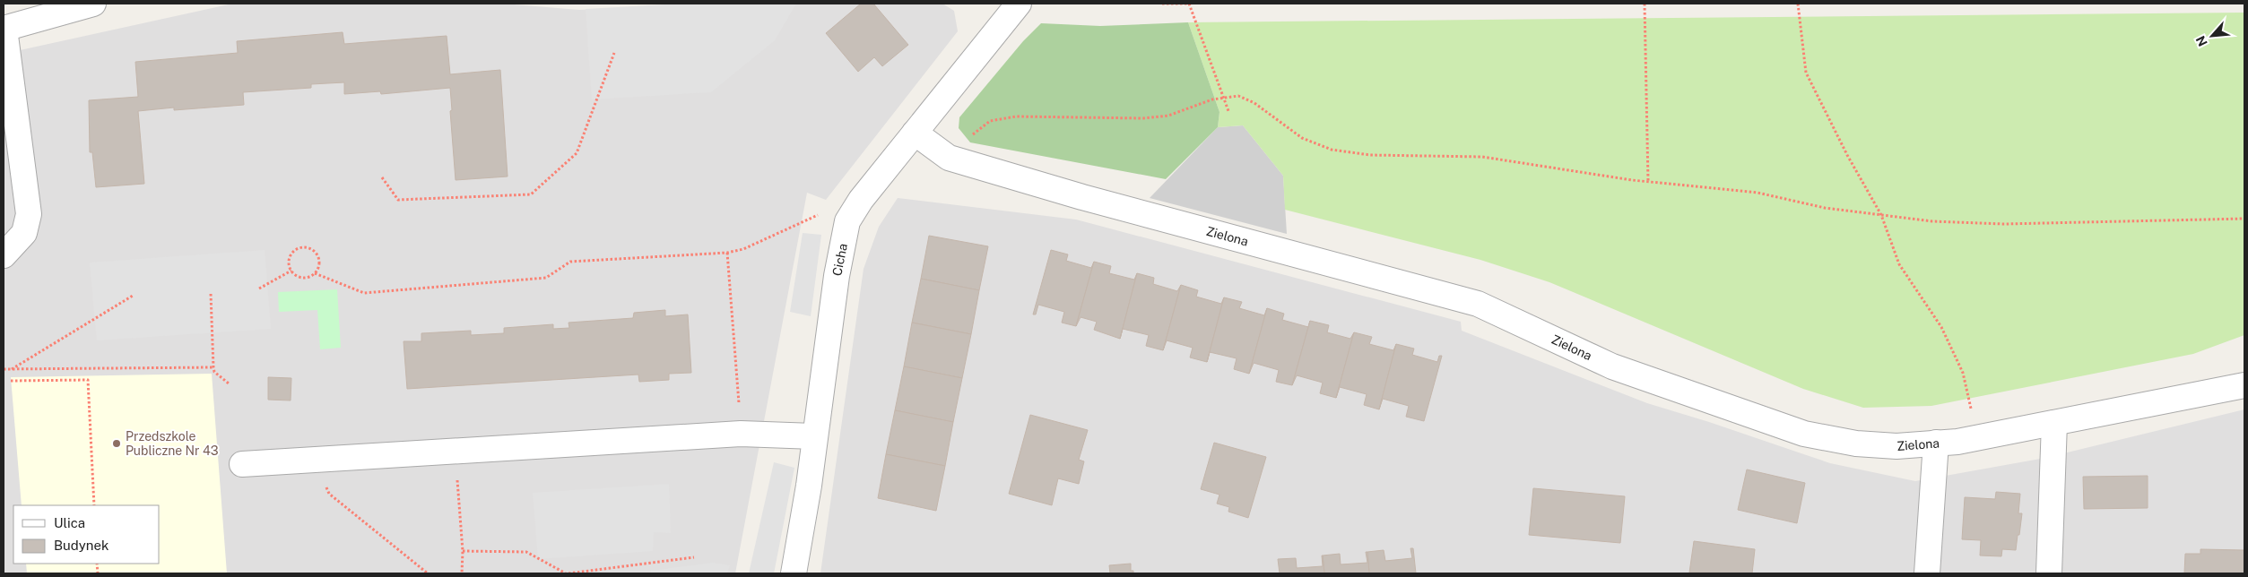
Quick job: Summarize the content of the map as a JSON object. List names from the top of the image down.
{
  "streets": {
    "street": ["Zielona", "Cicha"]
  },
  "crossings": [
    ["Zielona", "Cicha"]
  ],
  "places": ["Przedszkole Publiczne Nr 43"],
  "legend": ["Ulica", "Budynek"],
  "north": "bottom left"
}
